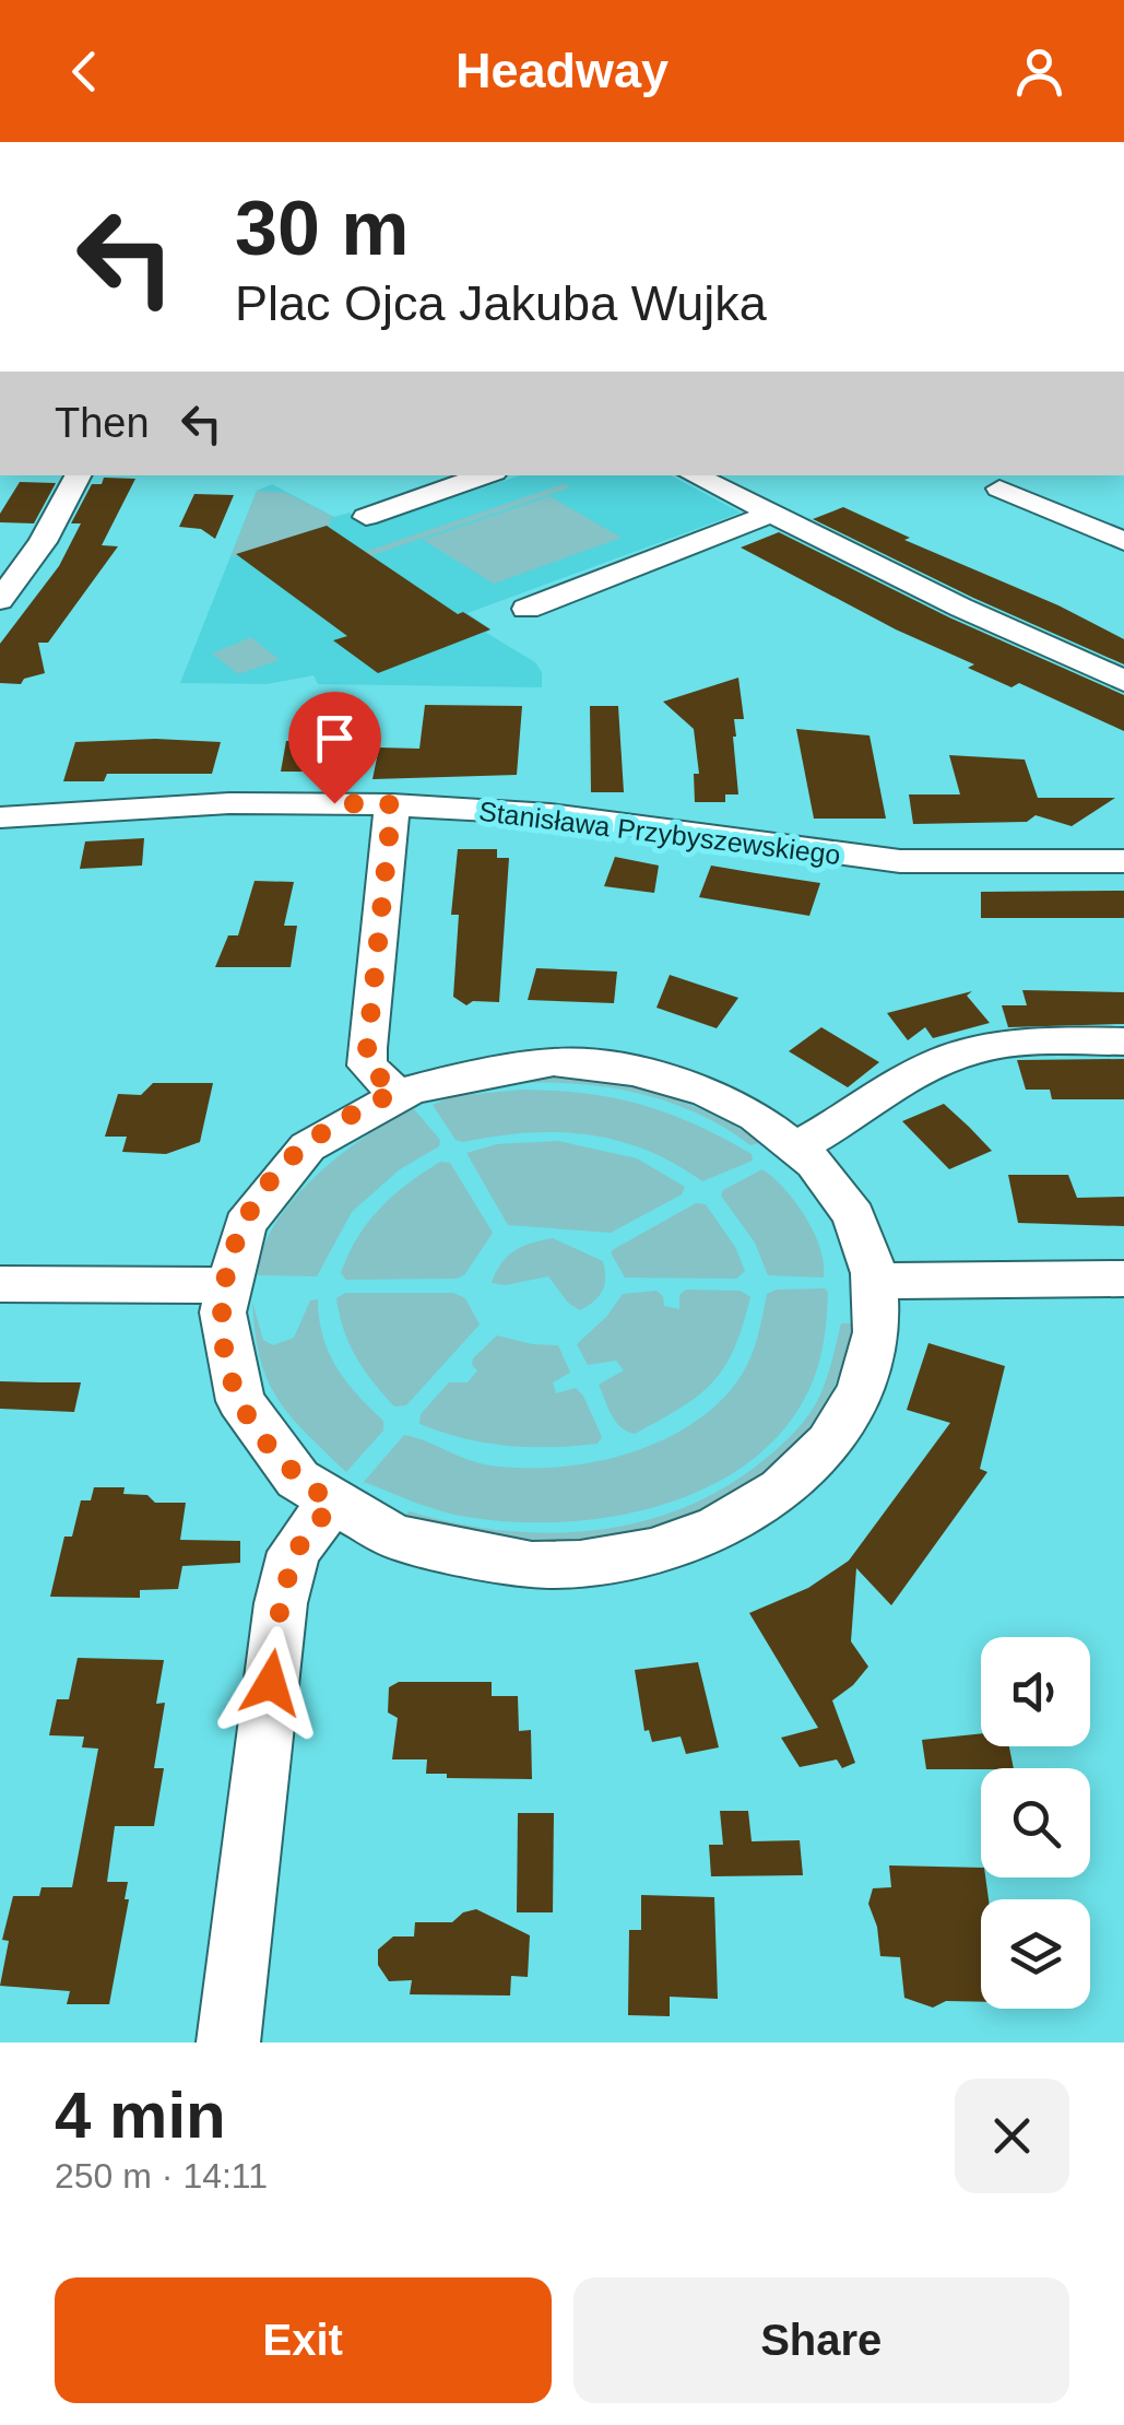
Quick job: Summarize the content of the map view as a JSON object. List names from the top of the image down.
{
  "streets": {
    "street": ["Stanisława Przybyszewskiego"]
  },
  "page": {
    "header": "Headway",
    "turn": ["30 m", "Plac Ojca Jakuba Wujka"],
    "then": "Then",
    "heading": ["4 min", "250 m · 14:11"],
    "buttons": ["Exit", "Share"]
  }
}
